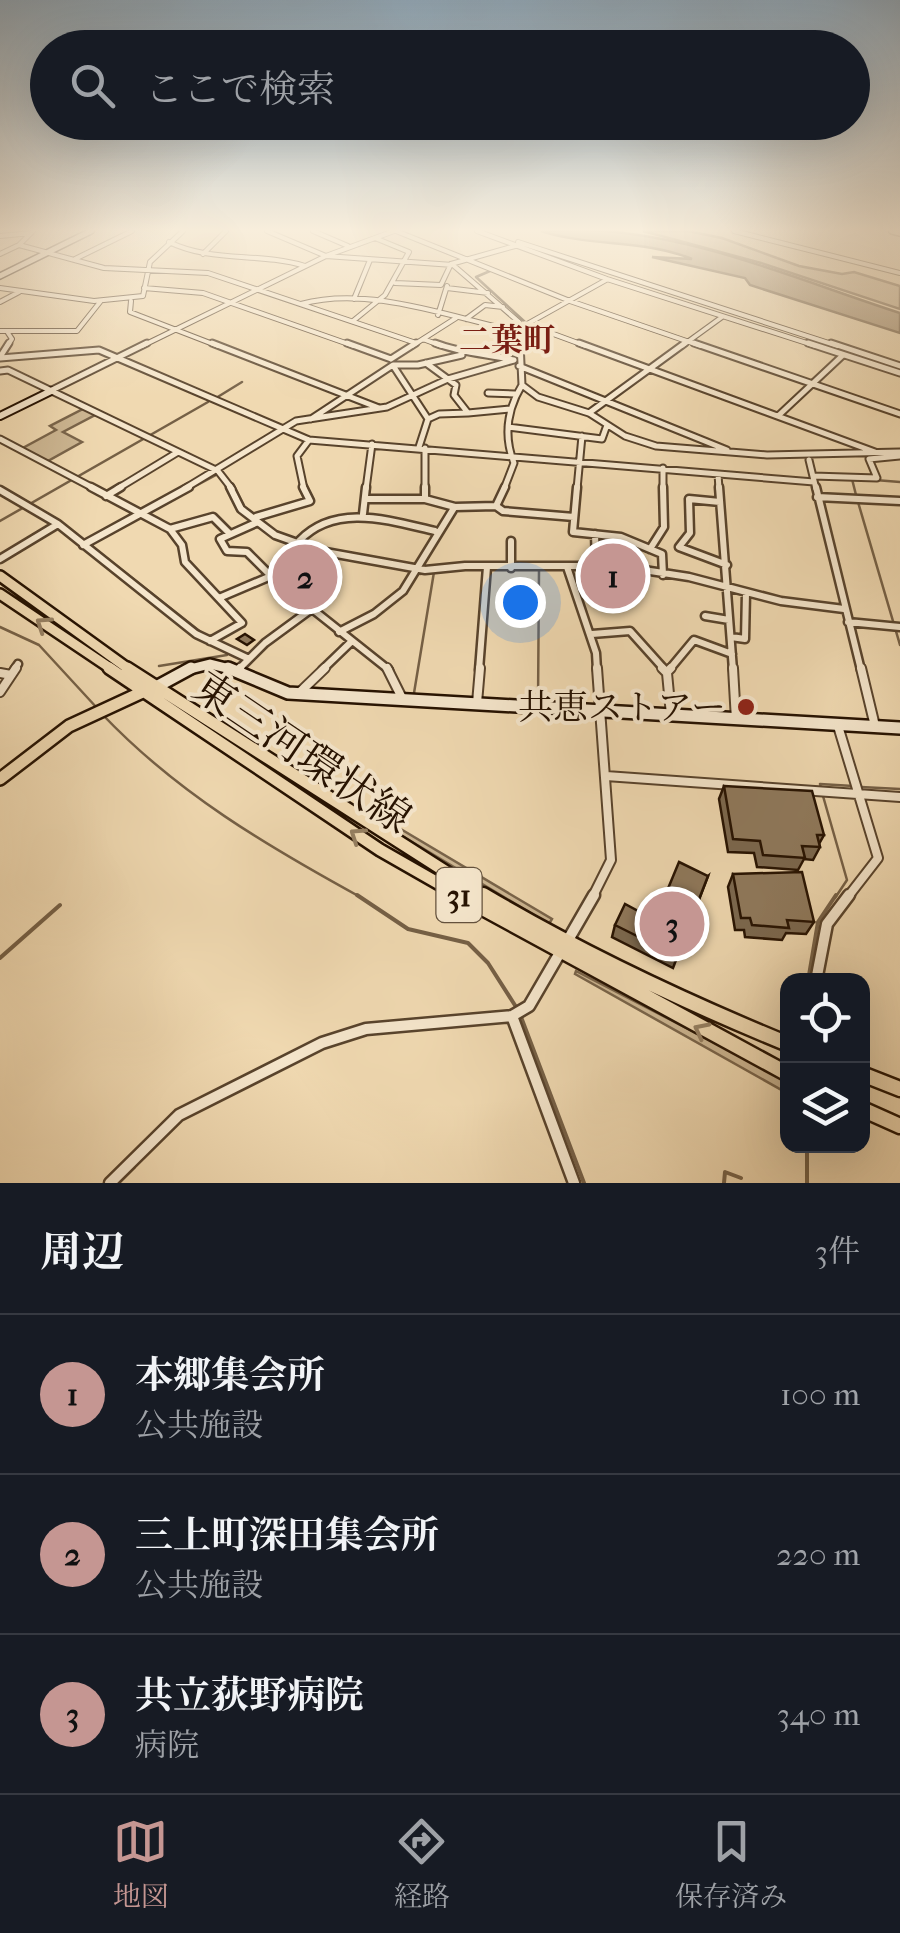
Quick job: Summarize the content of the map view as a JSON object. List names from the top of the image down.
{
  "streets": {
    "main road": ["東三河環状線", "31"]
  },
  "districts": ["二葉町"],
  "places": ["共恵ストアー"],
  "page": {
    "search": "ここで検索",
    "pins": ["1", "2", "3"],
    "heading": ["周辺", "3件"],
    "list": [
      {
        "mark": "1",
        "name": "本郷集会所",
        "note": "公共施設",
        "value": "100 m"
      },
      {
        "mark": "2",
        "name": "三上町深田集会所",
        "note": "公共施設",
        "value": "220 m"
      },
      {
        "mark": "3",
        "name": "共立荻野病院",
        "note": "病院",
        "value": "340 m"
      }
    ],
    "nav": ["地図", "経路", "保存済み"]
  }
}
